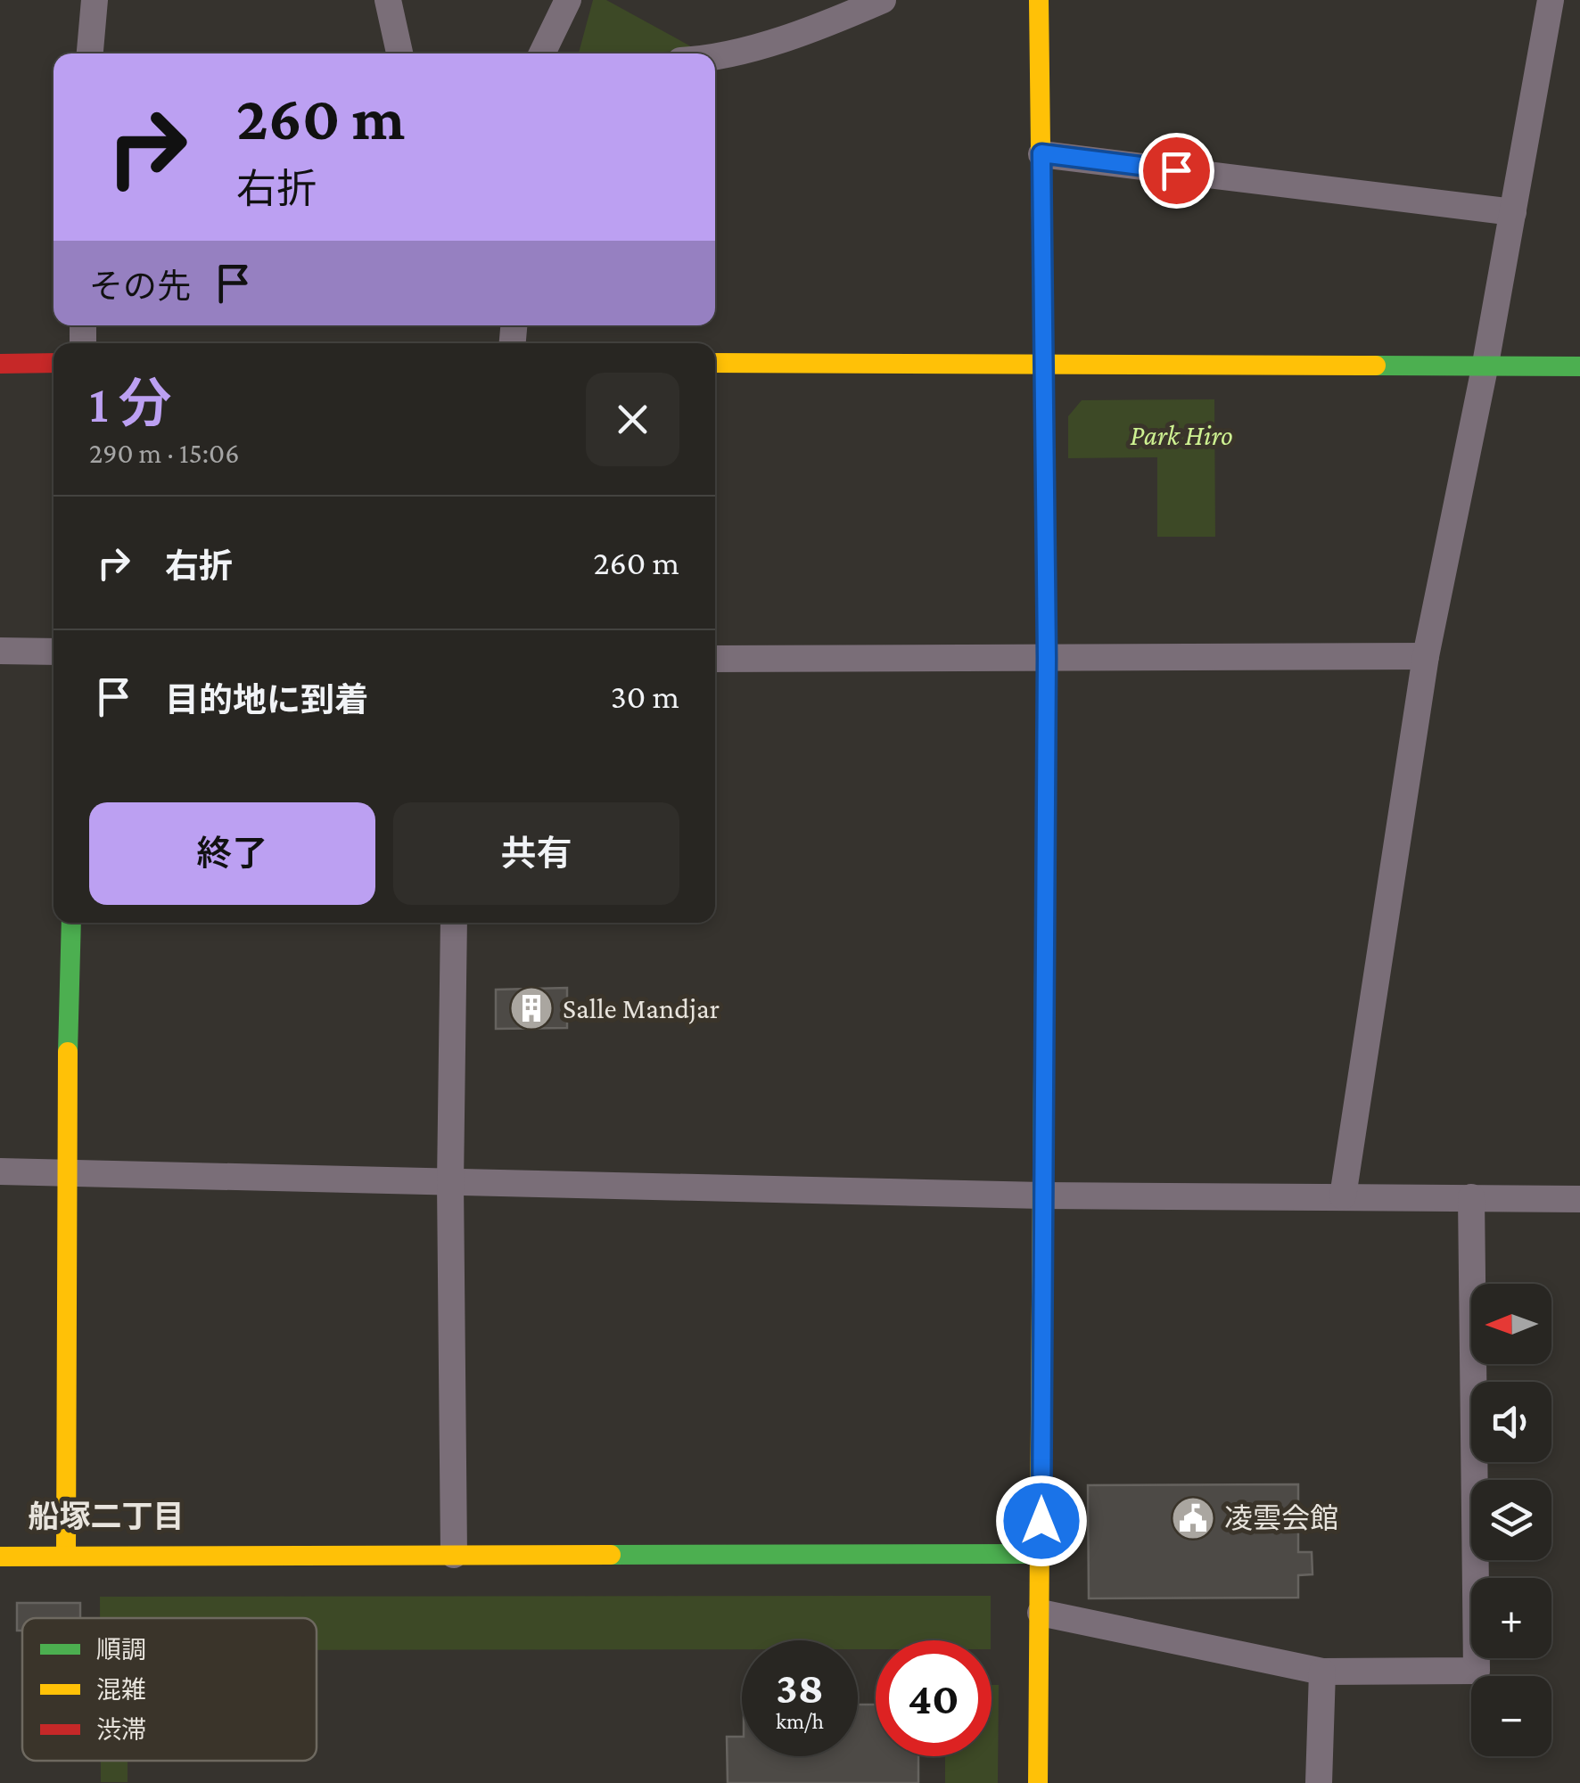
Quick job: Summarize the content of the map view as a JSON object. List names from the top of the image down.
{
  "districts": ["船塚二丁目"],
  "parks": ["Park Hiro"],
  "places": {
    "building": ["Salle Mandjar"],
    "public building": ["凌雲会館"]
  },
  "legend": ["順調", "混雑", "渋滞"],
  "north": "left",
  "page": {
    "turn": ["260 m", "右折"],
    "then": "その先",
    "heading": ["1 分", "290 m · 15:06"],
    "list": [
      {
        "name": "右折",
        "value": "260 m"
      },
      {
        "name": "目的地に到着",
        "value": "30 m"
      }
    ],
    "buttons": ["終了", "共有"],
    "map_buttons": ["+", "−"],
    "speed": "38 km/h",
    "limit": "40"
  }
}
